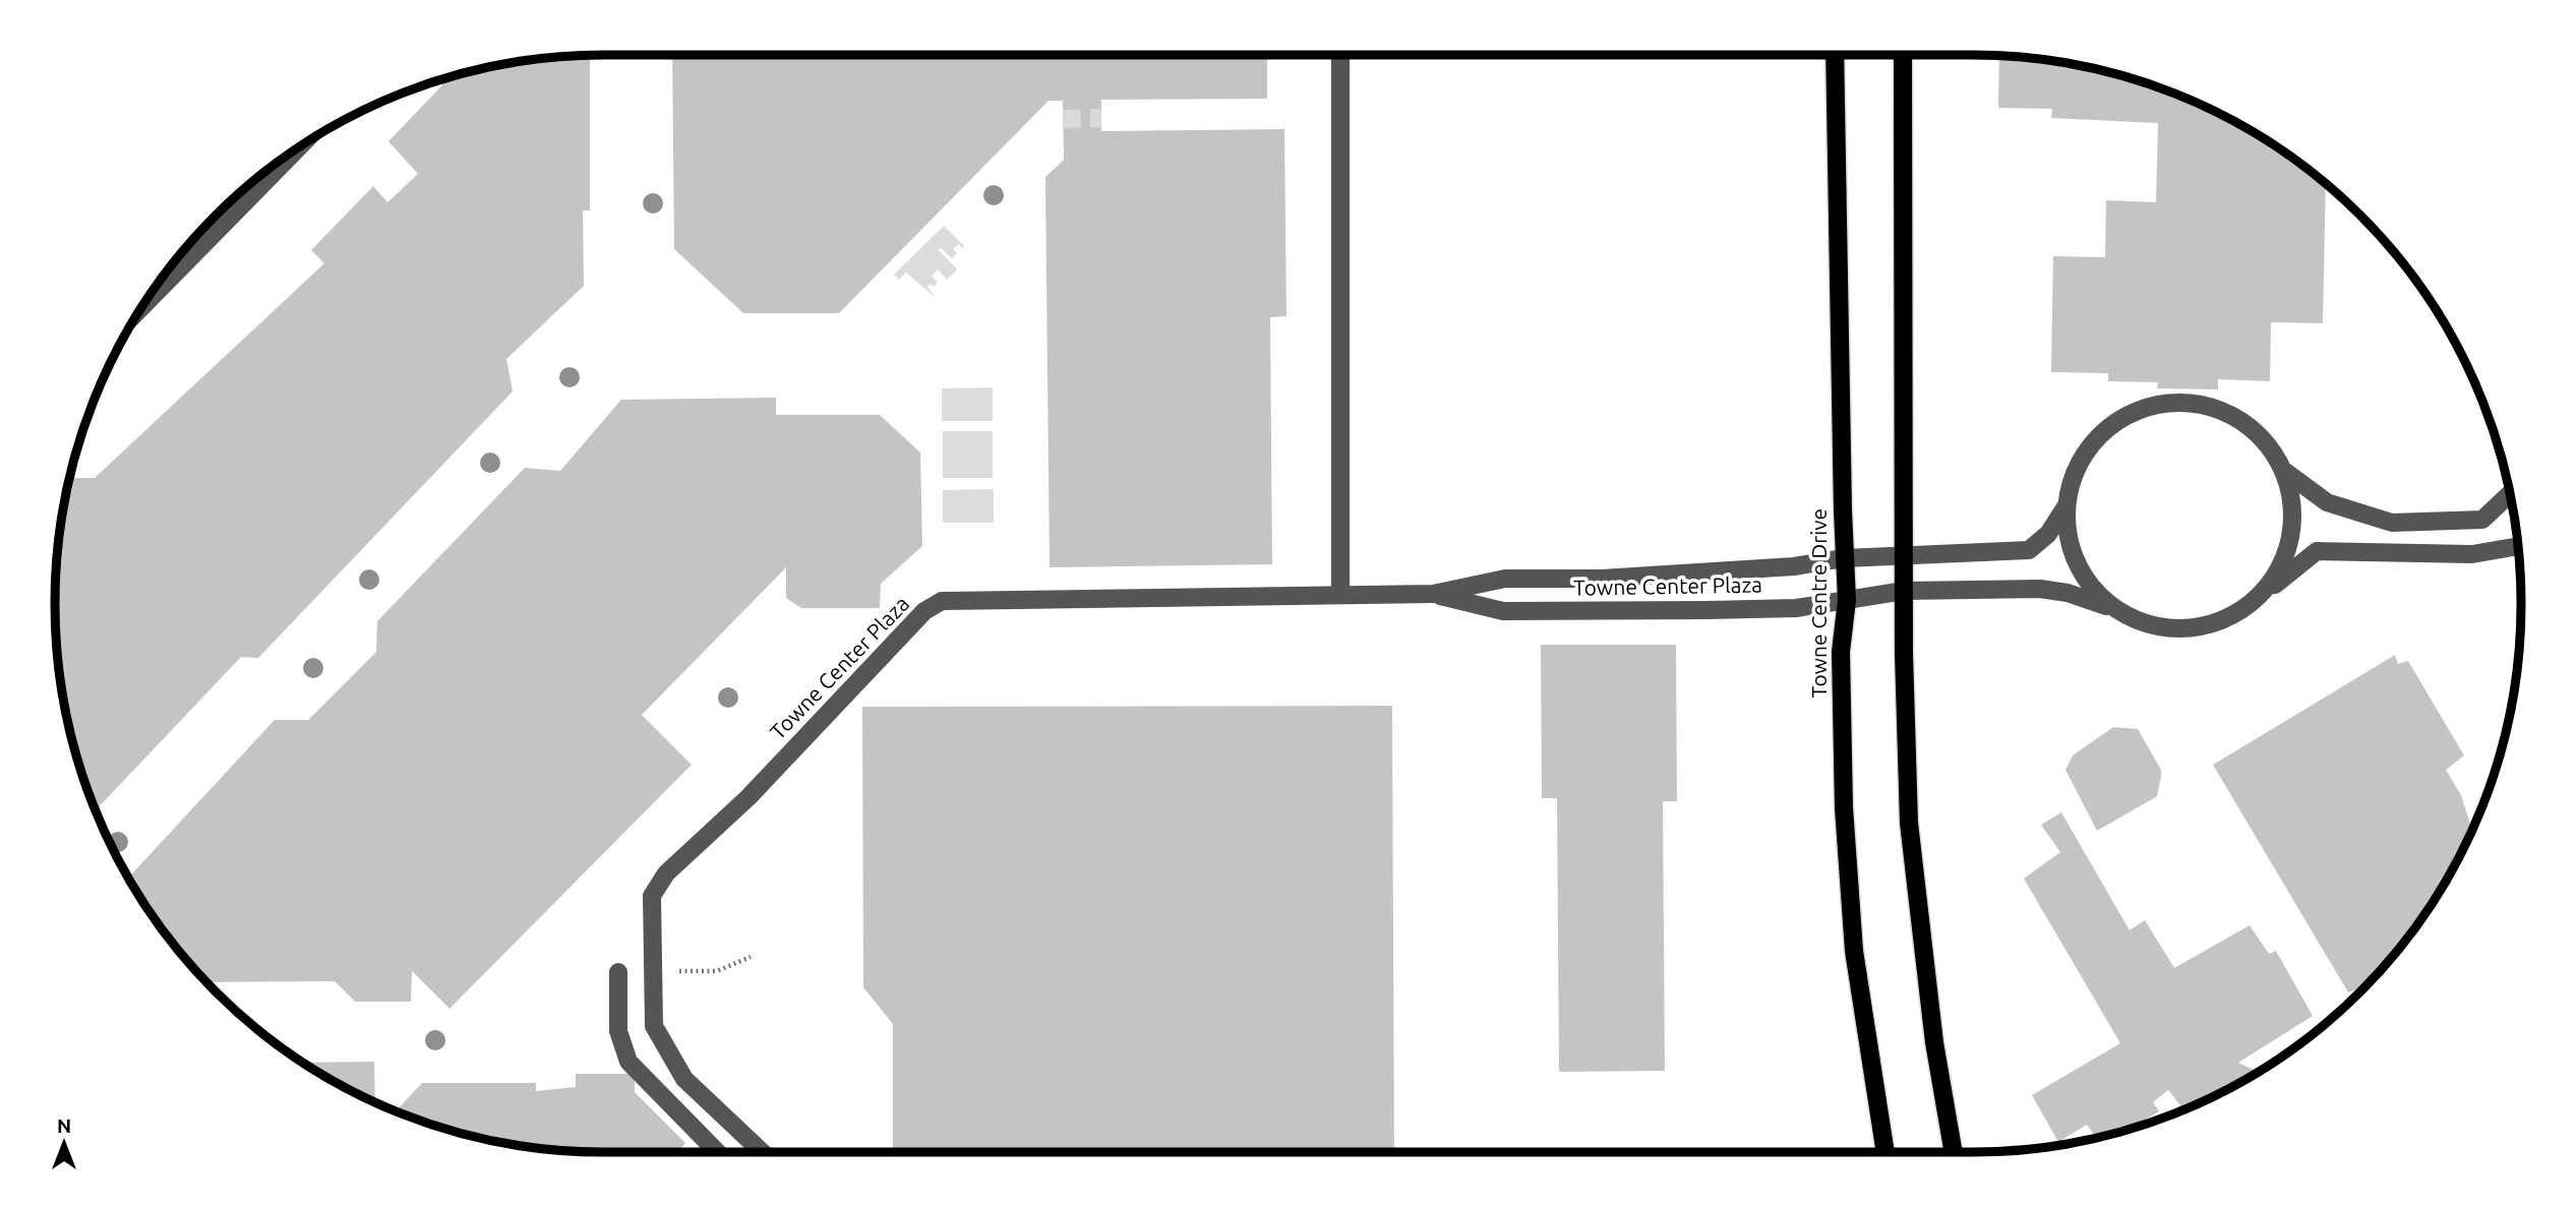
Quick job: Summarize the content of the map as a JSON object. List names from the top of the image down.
{
  "streets": {
    "main road": ["Towne Centre Drive"],
    "street": ["Towne Center Plaza"]
  },
  "crossings": [
    ["Towne Center Plaza", "Towne Centre Drive"]
  ],
  "north": "top"
}
